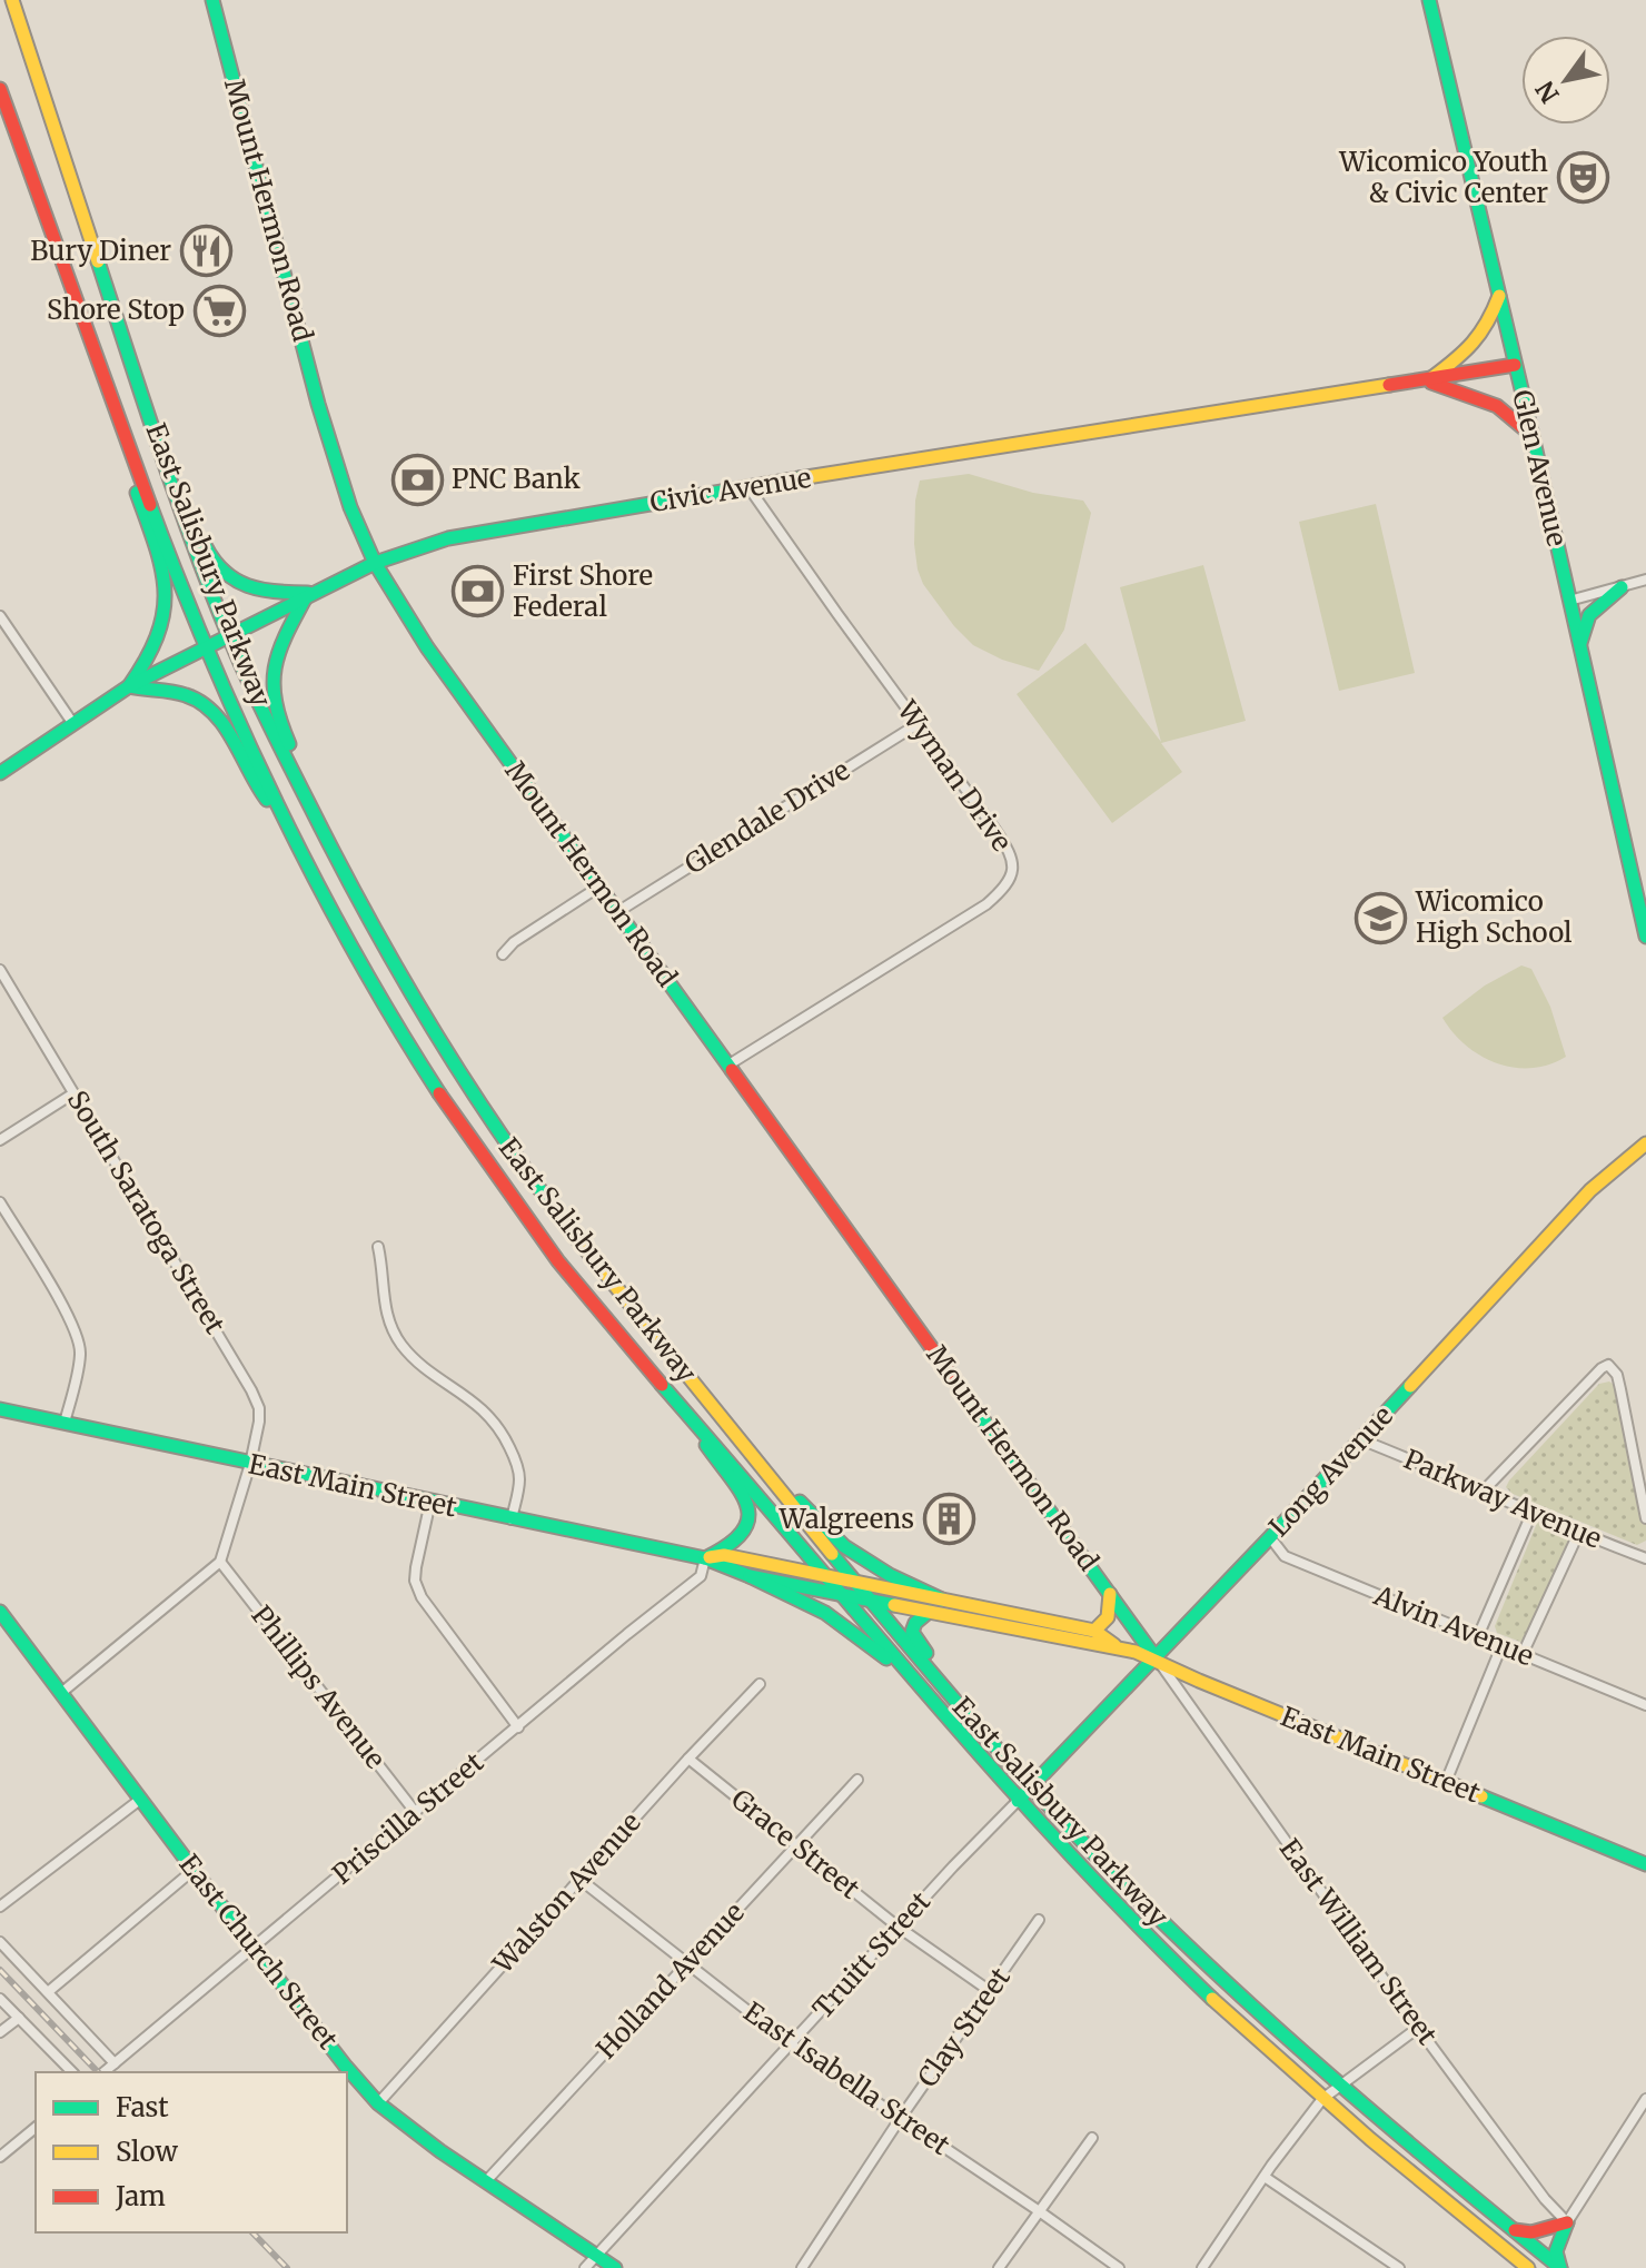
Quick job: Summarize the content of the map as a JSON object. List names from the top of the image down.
{
  "streets": {
    "main road": [
      "Mount Hermon Road",
      "Glen Avenue",
      "Civic Avenue",
      "East Salisbury Parkway",
      "Long Avenue",
      "East Main Street",
      "East Church Street"
    ],
    "street": [
      "Wyman Drive",
      "Glendale Drive",
      "South Saratoga Street",
      "Parkway Avenue",
      "Alvin Avenue",
      "Phillips Avenue",
      "Priscilla Street",
      "Grace Street",
      "Walston Avenue",
      "East William Street",
      "Truitt Street",
      "Holland Avenue",
      "Clay Street",
      "East Isabella Street"
    ]
  },
  "crossings": [
    ["Mount Hermon Road", "Civic Avenue"],
    ["Mount Hermon Road", "Wyman Drive"],
    ["Mount Hermon Road", "Glendale Drive"],
    ["Mount Hermon Road", "Long Avenue"],
    ["Mount Hermon Road", "East Main Street"],
    ["Mount Hermon Road", "East William Street"],
    ["Glen Avenue", "Civic Avenue"],
    ["Civic Avenue", "East Salisbury Parkway"],
    ["Civic Avenue", "Wyman Drive"],
    ["East Salisbury Parkway", "Long Avenue"],
    ["East Salisbury Parkway", "East Main Street"],
    ["East Salisbury Parkway", "Truitt Street"],
    ["Wyman Drive", "Glendale Drive"],
    ["South Saratoga Street", "East Main Street"],
    ["South Saratoga Street", "Phillips Avenue"],
    ["Long Avenue", "East Main Street"],
    ["Long Avenue", "Parkway Avenue"],
    ["Long Avenue", "Alvin Avenue"],
    ["Long Avenue", "East William Street"],
    ["Long Avenue", "Truitt Street"],
    ["East Main Street", "Priscilla Street"],
    ["East Main Street", "East William Street"],
    ["Phillips Avenue", "Priscilla Street"],
    ["Priscilla Street", "East Church Street"],
    ["Grace Street", "Walston Avenue"],
    ["Grace Street", "Truitt Street"],
    ["Grace Street", "Holland Avenue"],
    ["Grace Street", "Clay Street"],
    ["Walston Avenue", "East Church Street"],
    ["Walston Avenue", "East Isabella Street"],
    ["East Church Street", "Truitt Street"],
    ["East Church Street", "Holland Avenue"],
    ["Truitt Street", "East Isabella Street"],
    ["Holland Avenue", "East Isabella Street"],
    ["Clay Street", "East Isabella Street"]
  ],
  "places": {
    "theatre": ["Wicomico Youth & Civic Center"],
    "restaurant": ["Bury Diner"],
    "supermarket": ["Shore Stop"],
    "bank": ["PNC Bank", "First Shore Federal"],
    "school or university": ["Wicomico High School"],
    "building": ["Walgreens"]
  },
  "legend": ["Fast", "Slow", "Jam"],
  "north": "bottom left"
}
